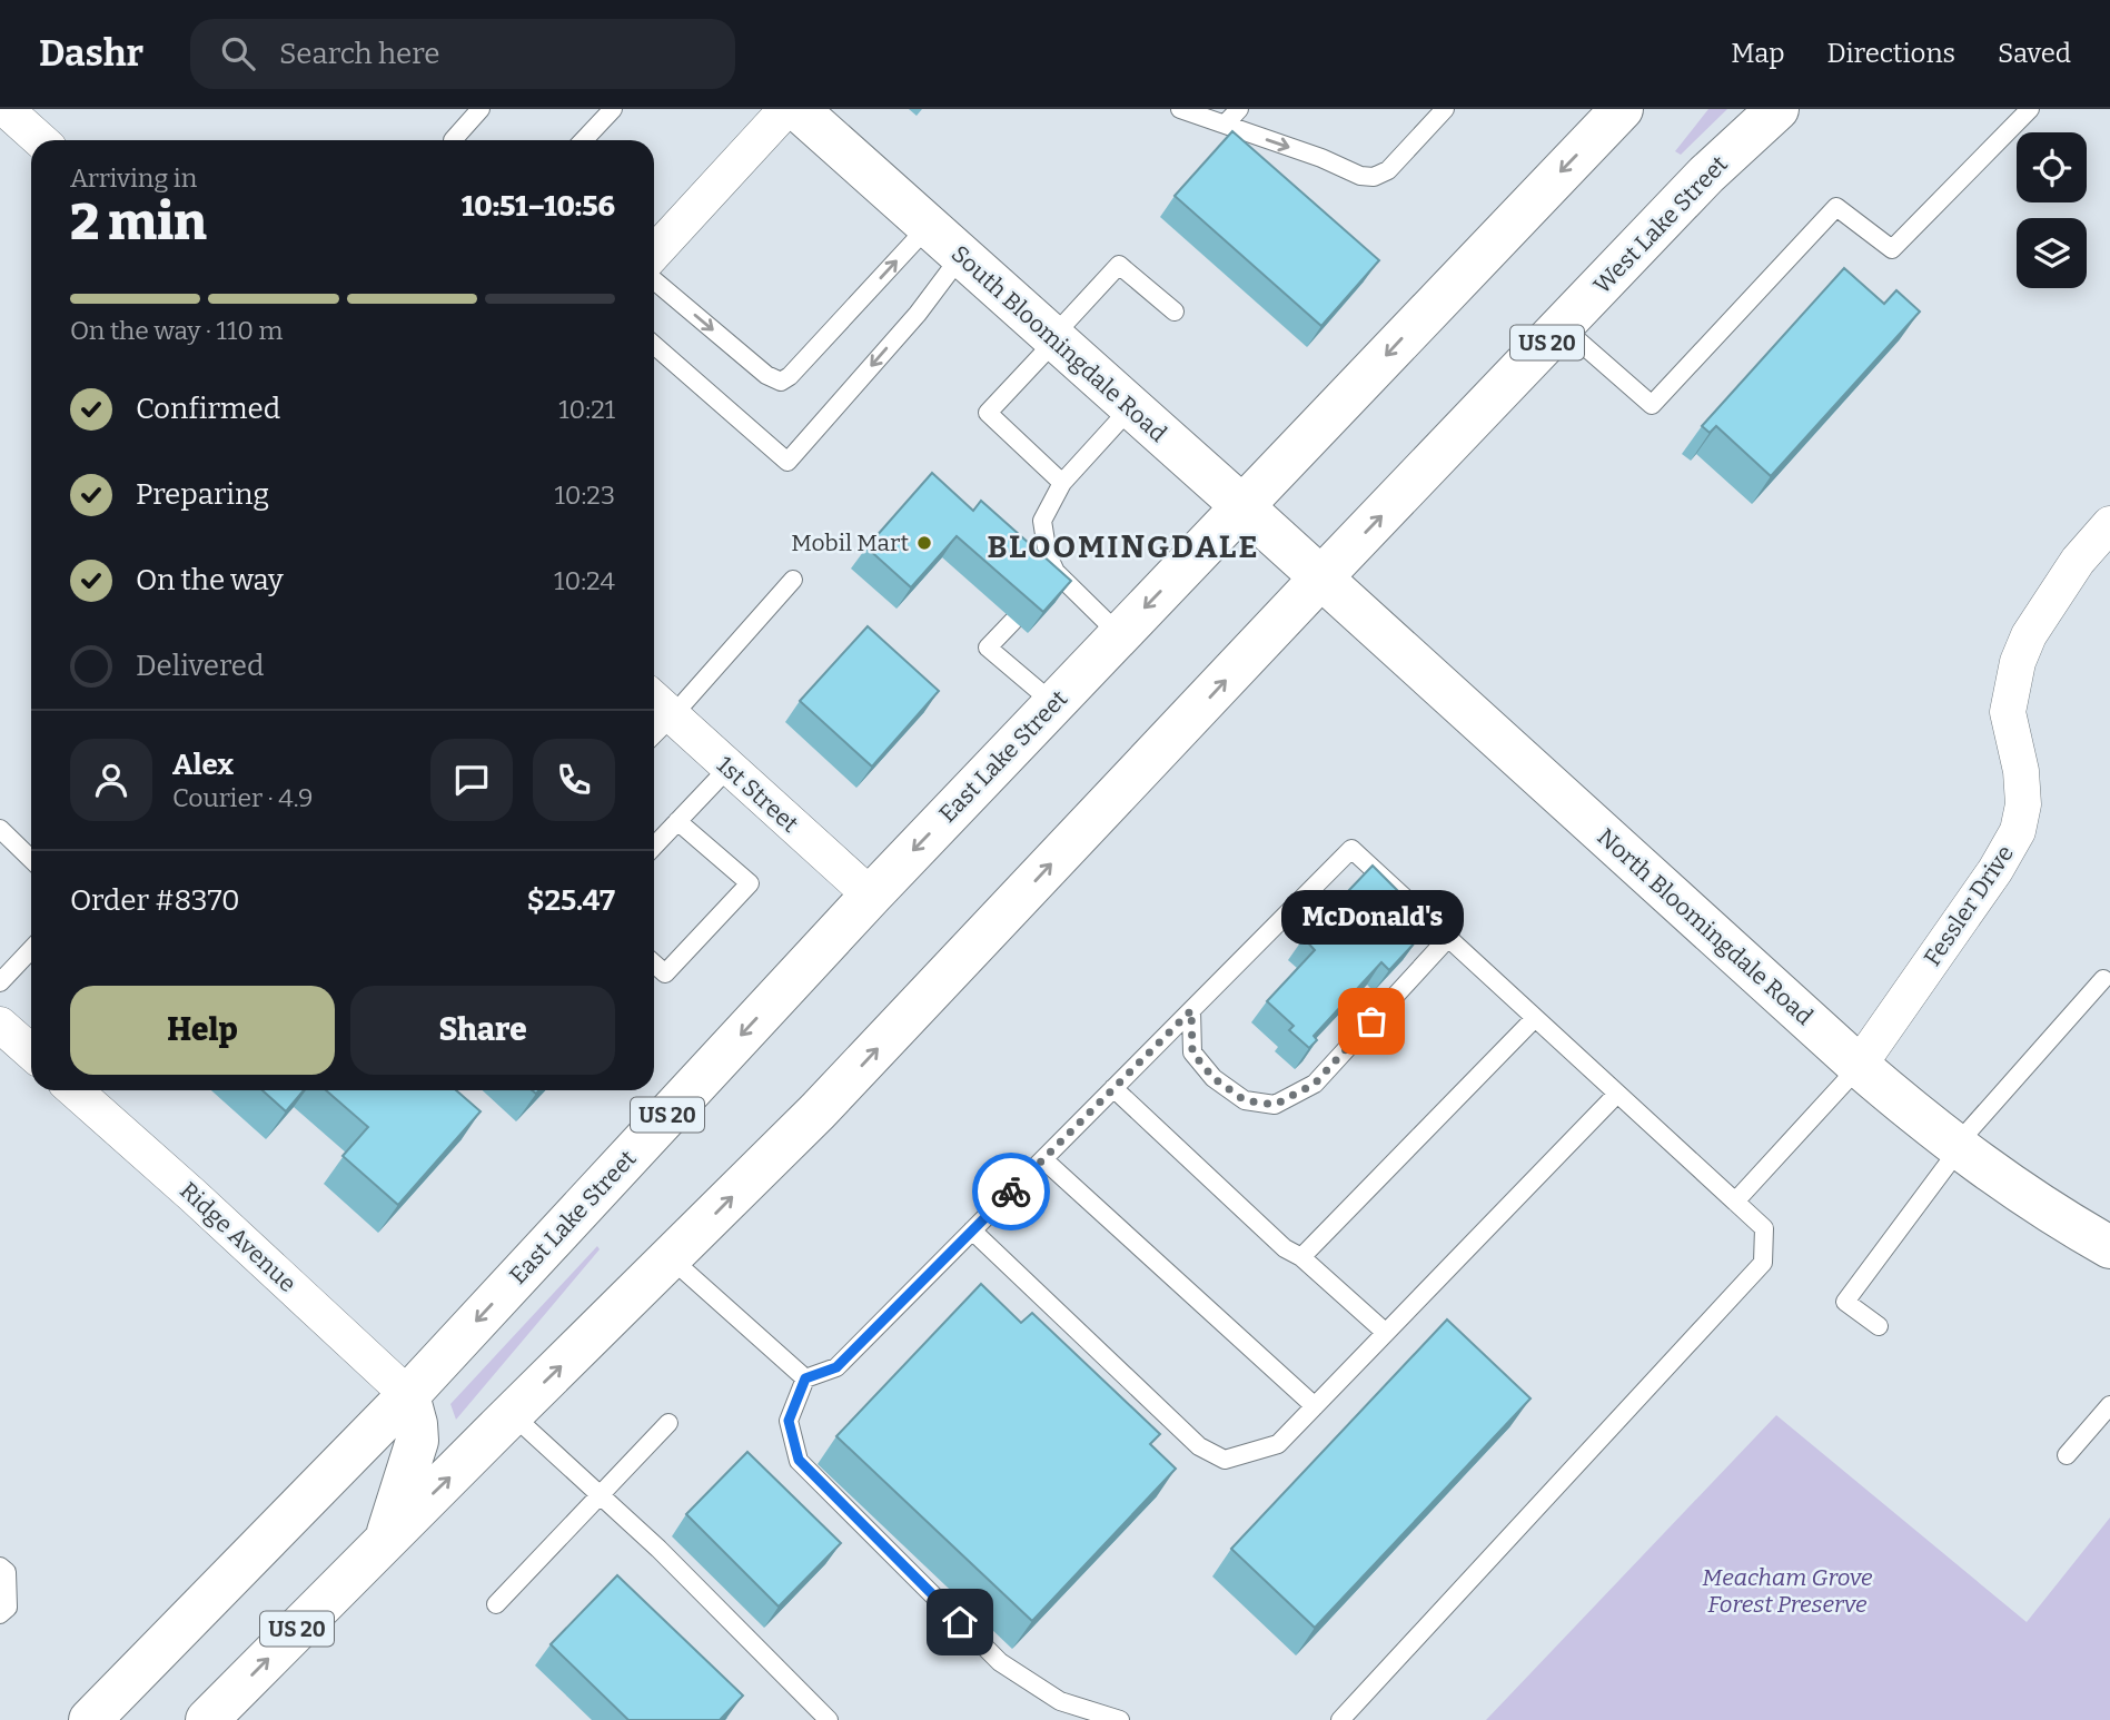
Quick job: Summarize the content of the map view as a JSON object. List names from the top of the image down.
{
  "streets": {
    "main road": [
      "West Lake Street",
      "US 20",
      "South Bloomingdale Road",
      "East Lake Street",
      "North Bloomingdale Road"
    ],
    "street": ["1st Street", "Fessler Drive", "Ridge Avenue"]
  },
  "crossings": [
    ["West Lake Street", "US 20"],
    ["West Lake Street", "South Bloomingdale Road"],
    ["West Lake Street", "North Bloomingdale Road"],
    ["US 20", "South Bloomingdale Road"],
    ["US 20", "East Lake Street"],
    ["US 20", "North Bloomingdale Road"],
    ["South Bloomingdale Road", "East Lake Street"],
    ["South Bloomingdale Road", "North Bloomingdale Road"],
    ["East Lake Street", "1st Street"],
    ["East Lake Street", "Ridge Avenue"],
    ["Fessler Drive", "North Bloomingdale Road"]
  ],
  "districts": ["BLOOMINGDALE"],
  "parks": ["Meacham Grove Forest Preserve"],
  "places": ["Mobil Mart", "McDonald's"],
  "page": {
    "header": "Dashr",
    "search": "Search here",
    "nav": ["Map", "Directions", "Saved"],
    "heading": ["2 min", "Arriving in", "10:51–10:56"],
    "panel": [
      "Alex",
      "Courier · 4.9",
      "Order #8370",
      "$25.47"
    ],
    "bar": "On the way · 110 m",
    "list": [
      ["Confirmed", "10:21"],
      ["Preparing", "10:23"],
      ["On the way", "10:24"],
      "Delivered"
    ],
    "bubble": "McDonald's",
    "buttons": ["Help", "Share"]
  }
}
